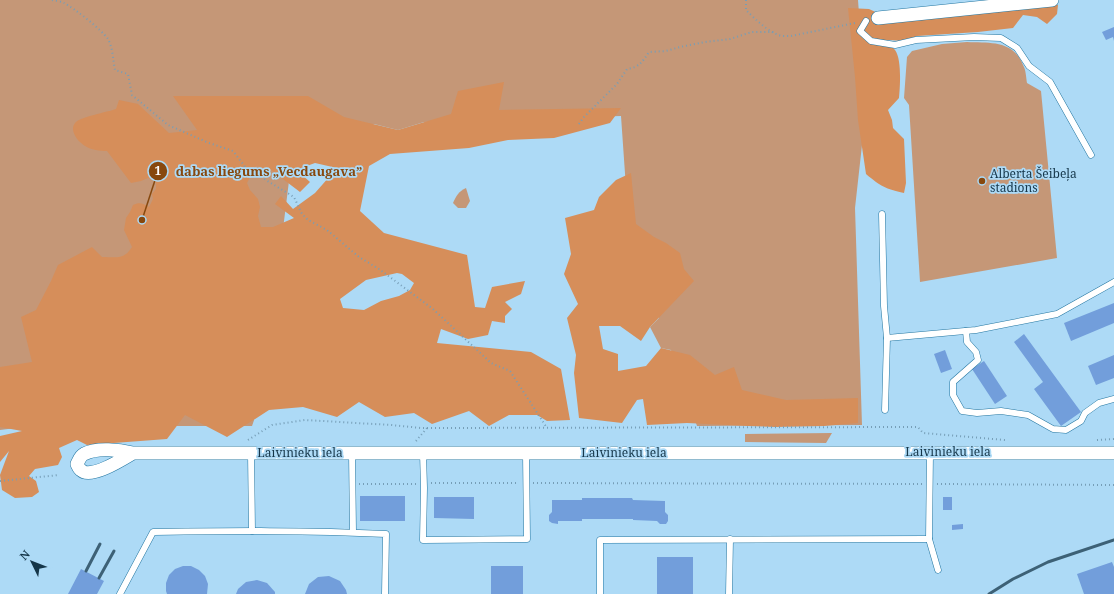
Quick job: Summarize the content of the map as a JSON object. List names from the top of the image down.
{
  "streets": {
    "street": ["Laivinieku iela"]
  },
  "places": ["Alberta Šeibeļa stadions", "dabas liegums „Vecdaugava”"],
  "north": "top left"
}
